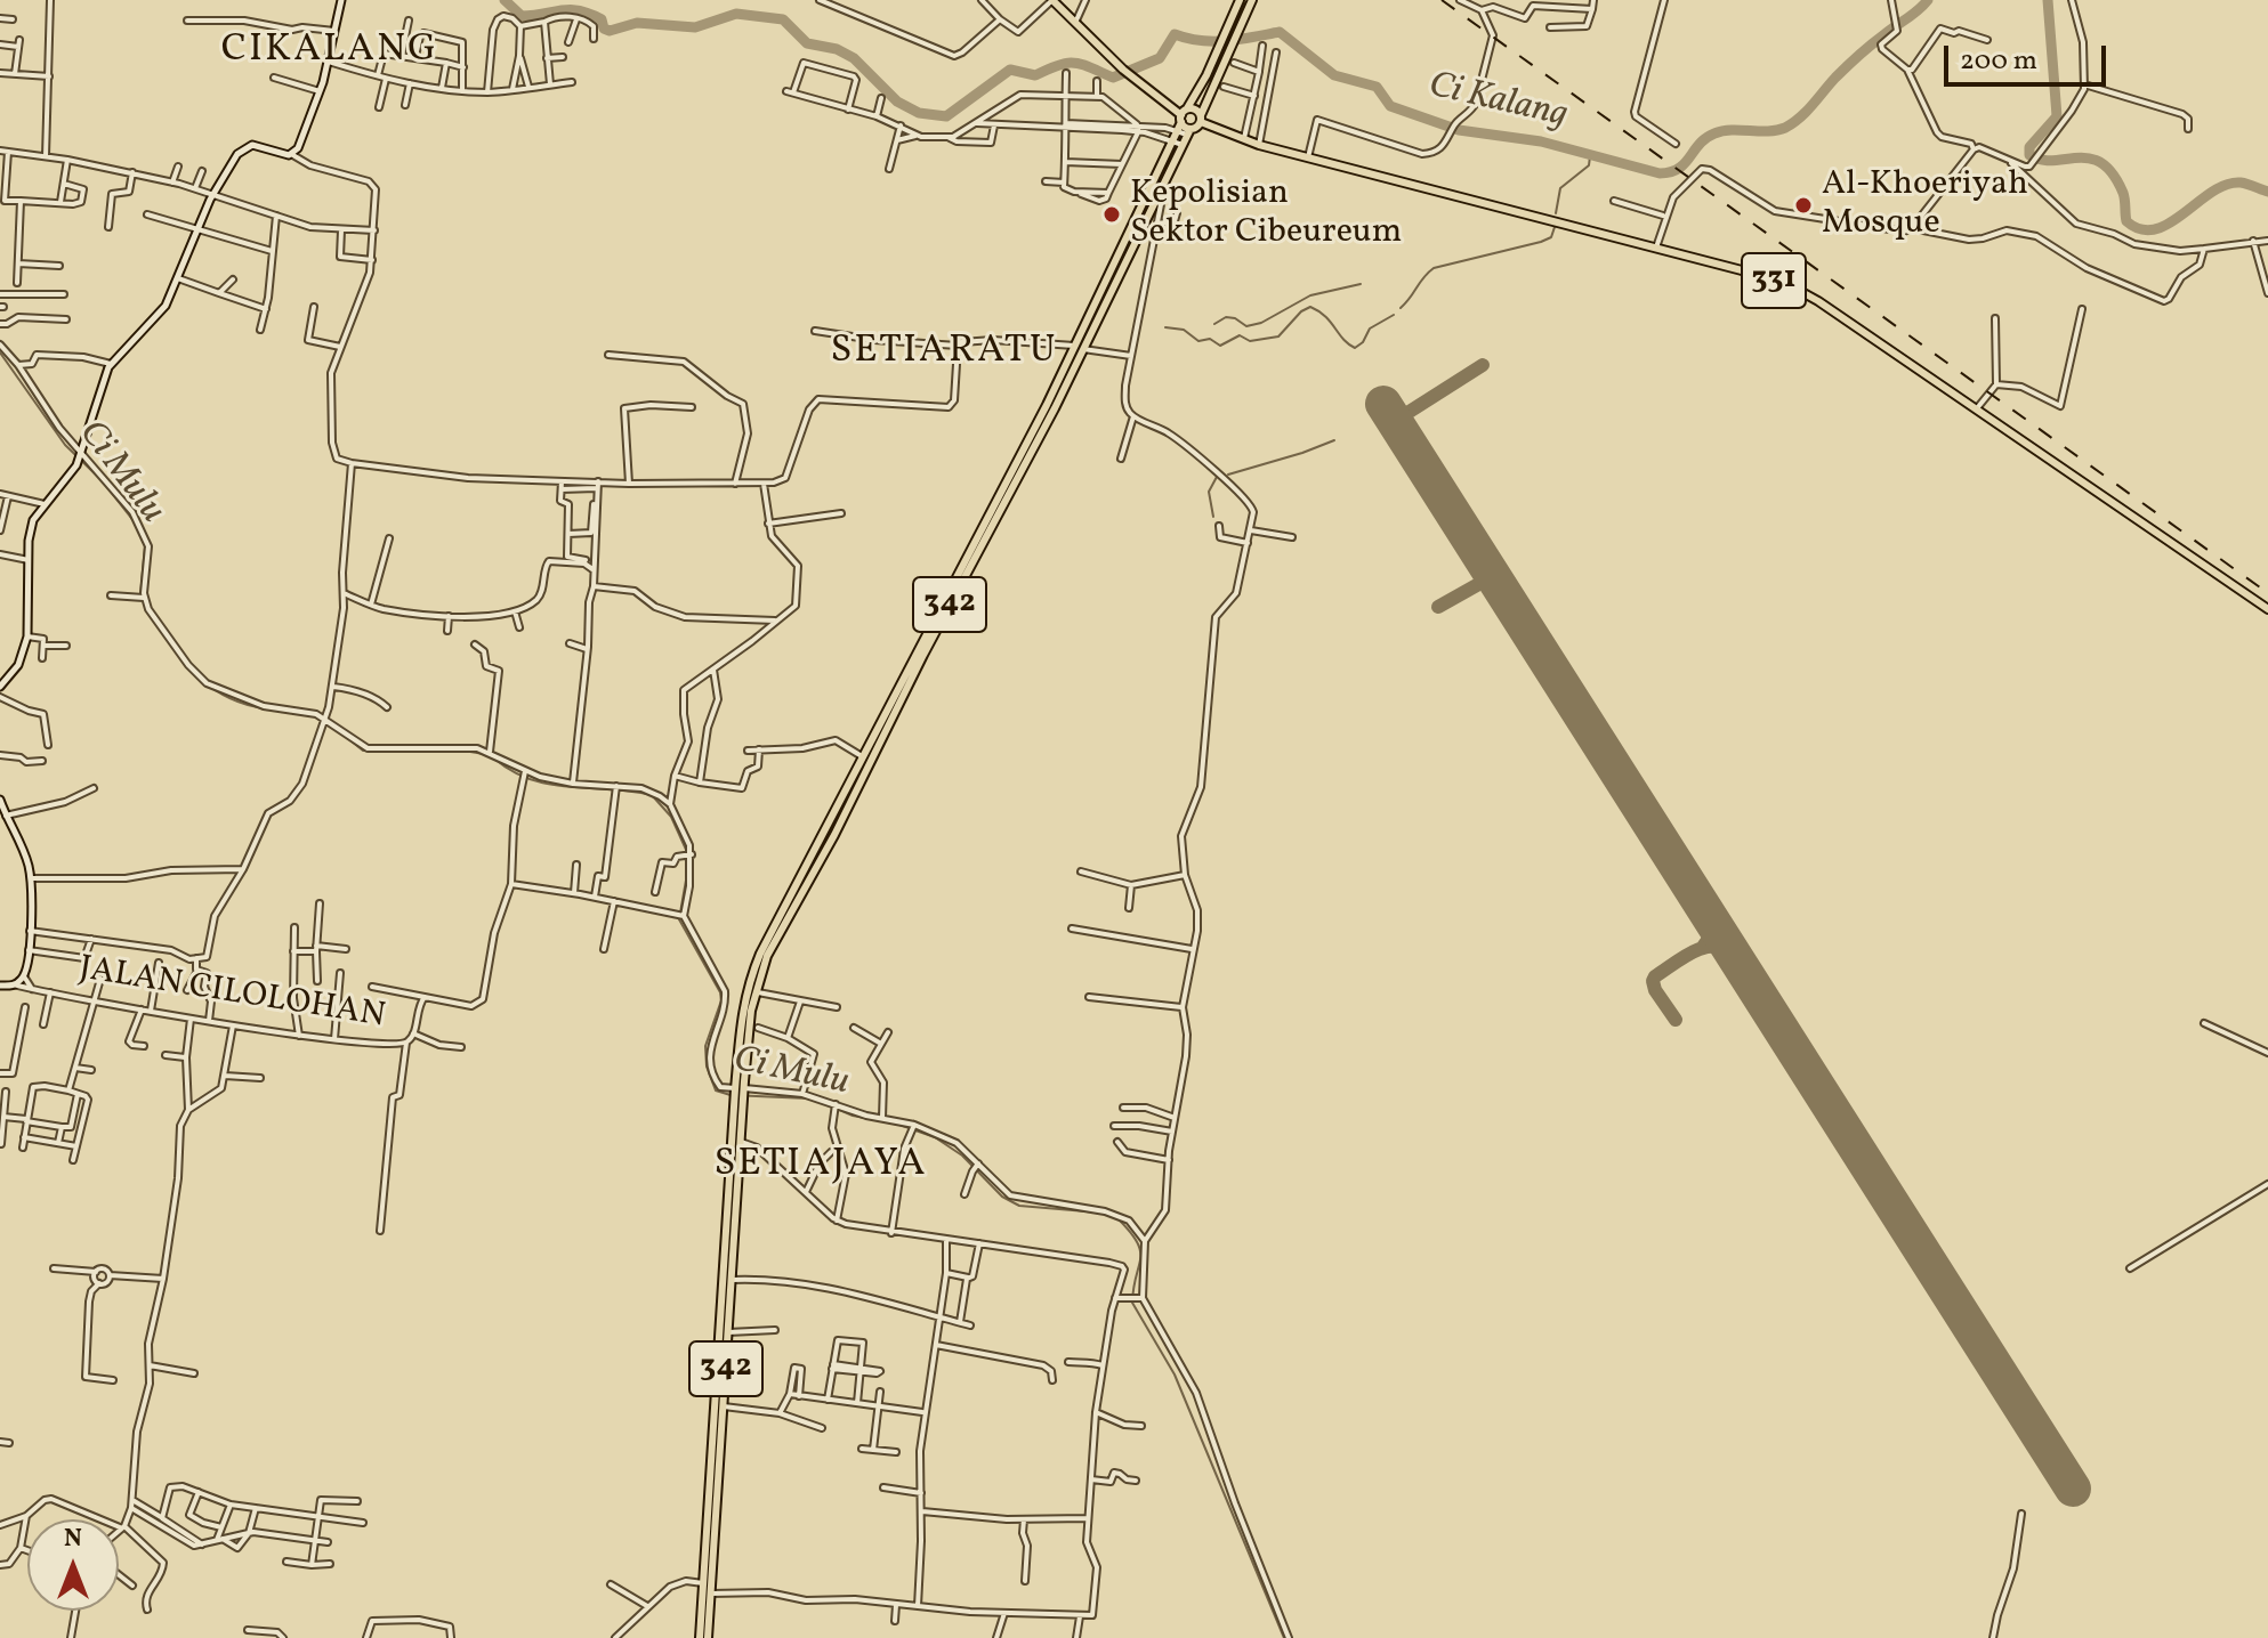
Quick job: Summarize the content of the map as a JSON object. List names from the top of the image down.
{
  "streets": {
    "main road": ["331", "342"],
    "street": ["JALAN CILOLOHAN"]
  },
  "districts": ["CIKALANG", "SETIARATU", "SETIAJAYA"],
  "water": ["Ci Kalang", "Ci Mulu"],
  "places": ["Al-Khoeriyah Mosque", "Kepolisian Sektor Cibeureum"],
  "scale_bar": "200 m",
  "north": "top"
}
